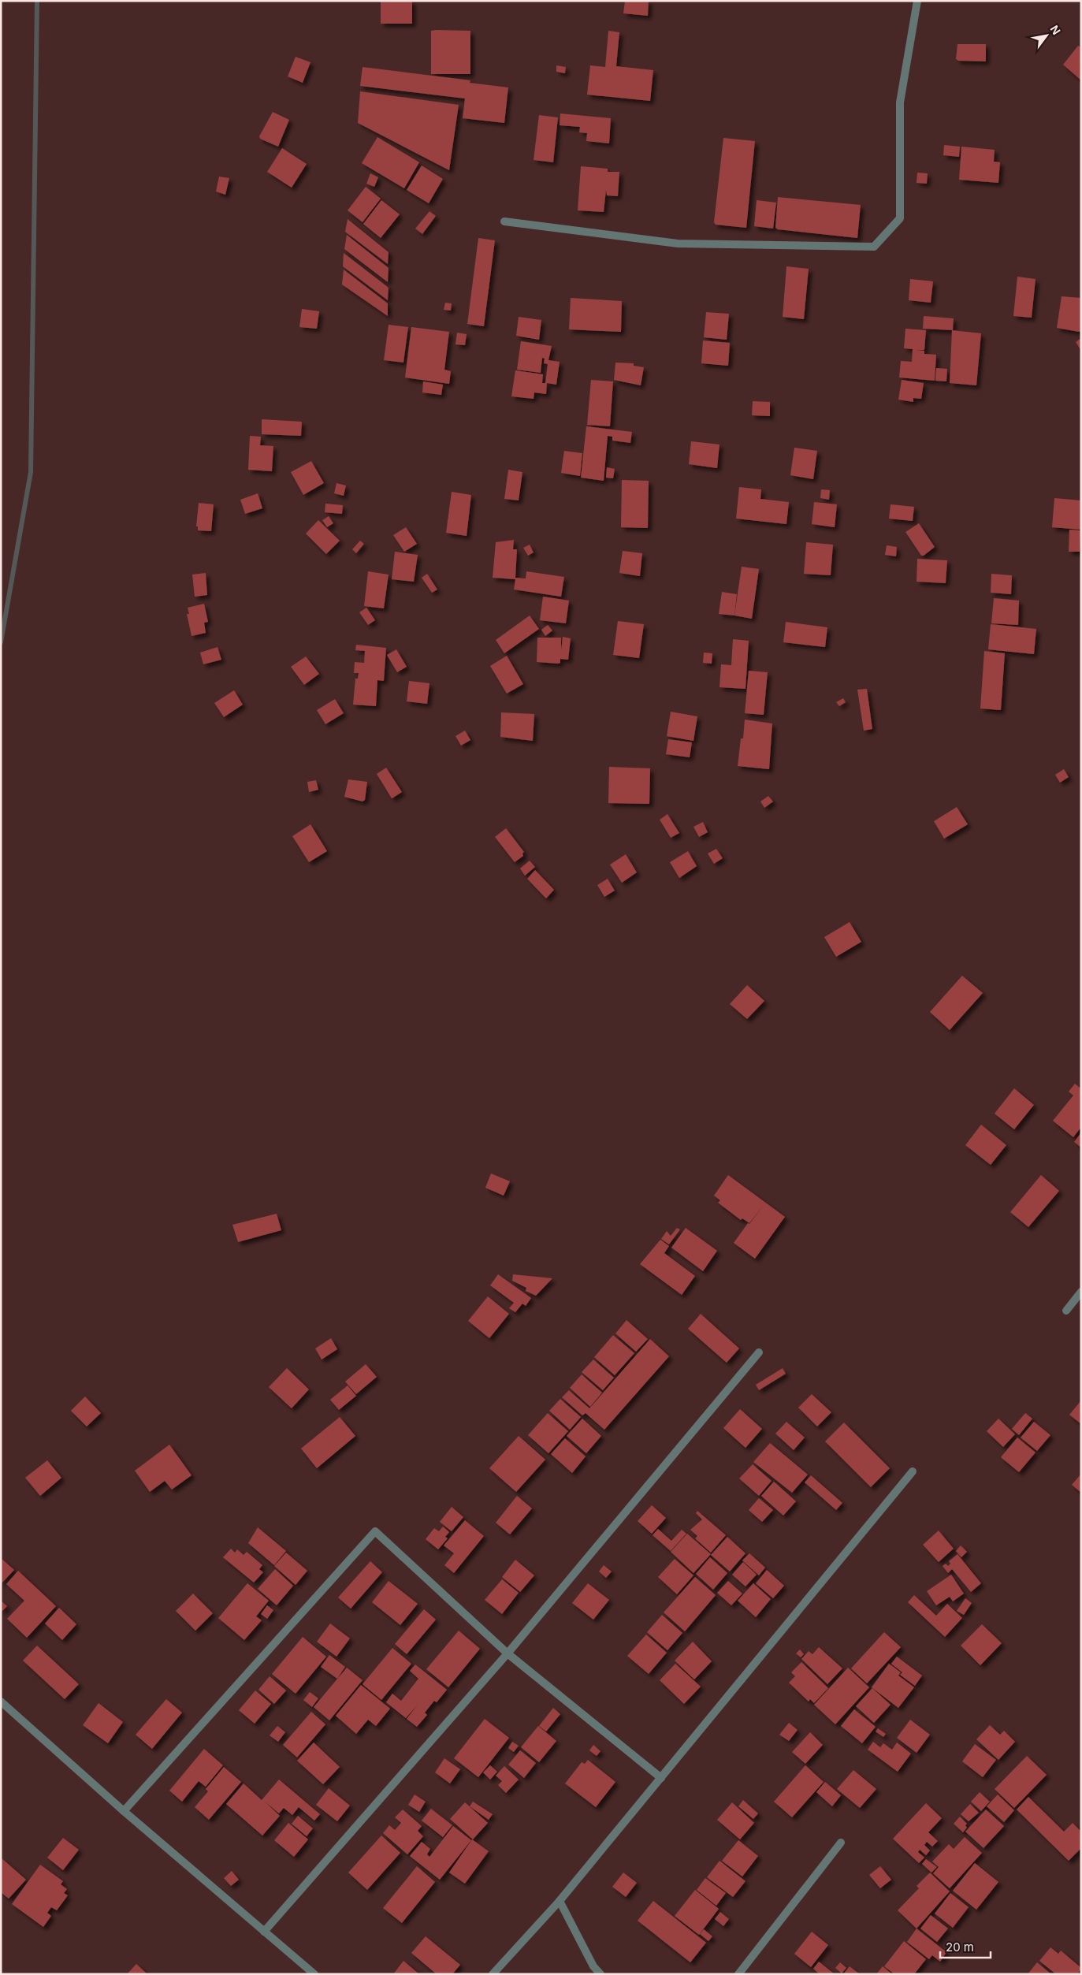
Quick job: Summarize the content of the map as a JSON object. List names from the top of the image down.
{
  "scale_bar": "20 m",
  "north": "top right"
}
